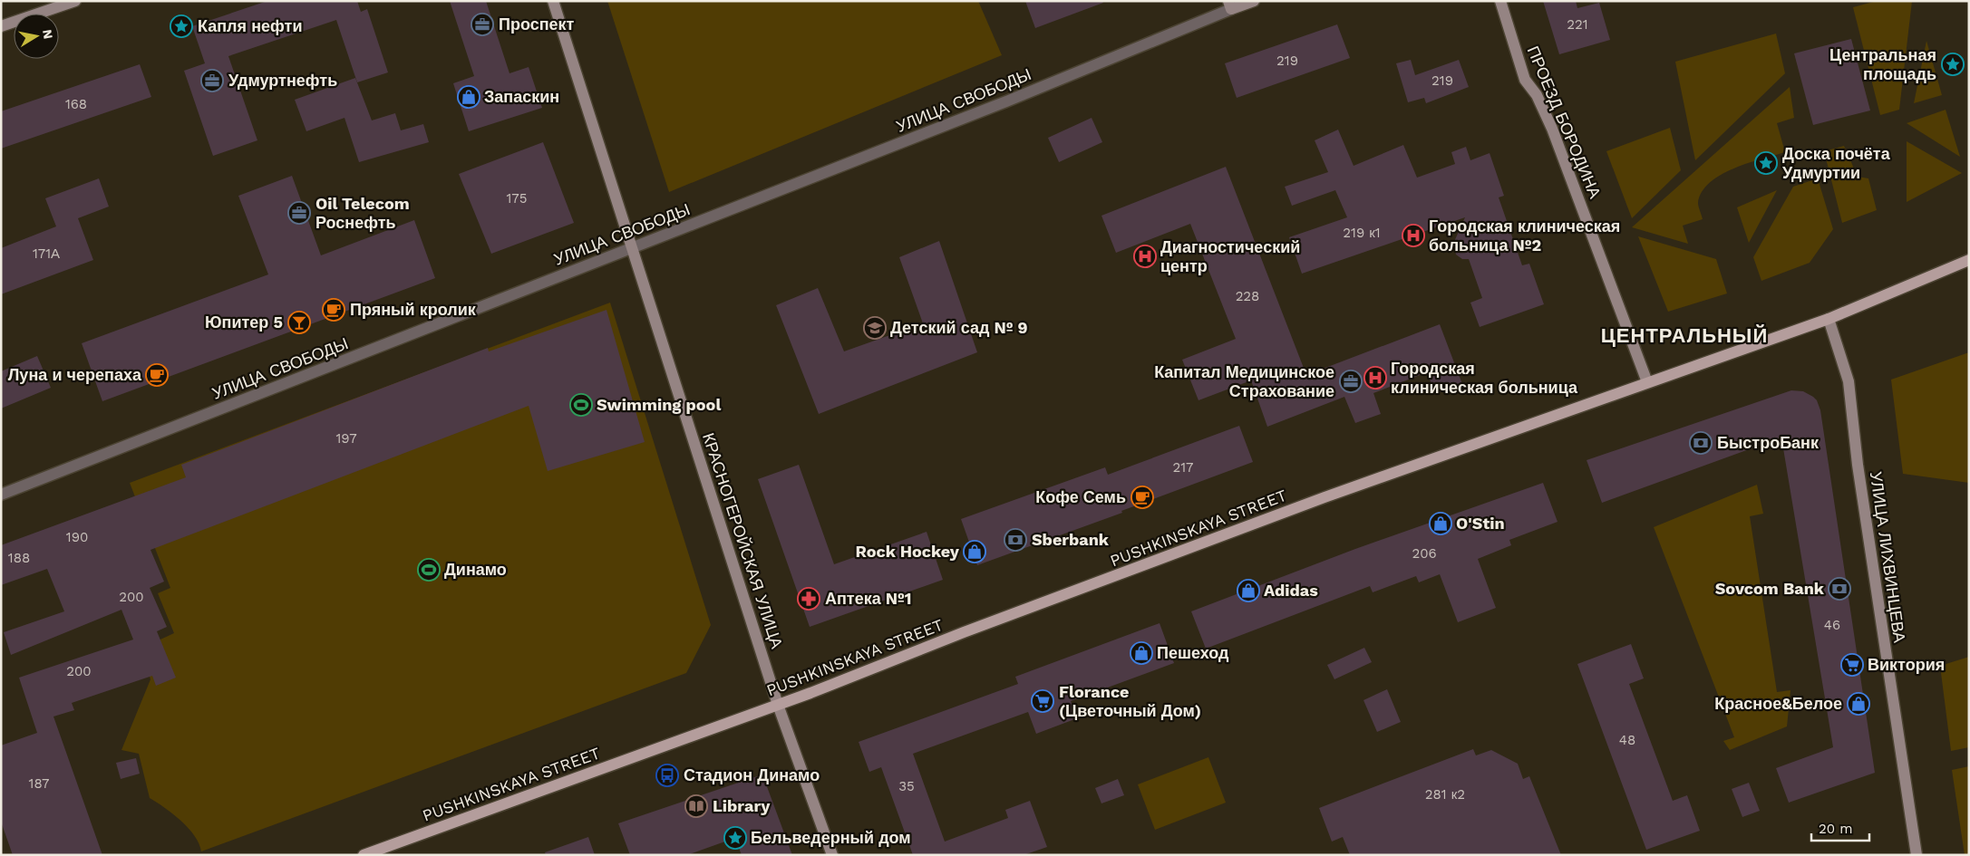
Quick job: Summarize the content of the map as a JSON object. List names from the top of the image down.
{
  "streets": {
    "main road": ["PUSHKINSKAYA STREET"],
    "street": [
      "УЛИЦА СВОБОДЫ",
      "ПРОЕЗД БОРОДИНА",
      "КРАСНОГЕРОЙСКАЯ УЛИЦА",
      "УЛИЦА ЛИХВИНЦЕВА"
    ]
  },
  "crossings": [
    ["УЛИЦА СВОБОДЫ", "КРАСНОГЕРОЙСКАЯ УЛИЦА"],
    ["ПРОЕЗД БОРОДИНА", "PUSHKINSKAYA STREET"],
    ["PUSHKINSKAYA STREET", "КРАСНОГЕРОЙСКАЯ УЛИЦА"],
    ["PUSHKINSKAYA STREET", "УЛИЦА ЛИХВИНЦЕВА"]
  ],
  "districts": ["ЦЕНТРАЛЬНЫЙ"],
  "places": {
    "office": [
      "Проспект",
      "Удмуртнефть",
      "Oil Telecom Роснефть",
      "Капитал Медицинское Страхование"
    ],
    "place": [
      "Капля нефти",
      "Центральная площадь",
      "Доска почёта Удмуртии",
      "Бельведерный дом"
    ],
    "shop": [
      "Запаскин",
      "O'Stin",
      "Rock Hockey",
      "Adidas",
      "Пешеход",
      "Красное&Белое"
    ],
    "hospital": ["Городская клиническая больница №2", "Диагностический центр", "Городская клиническая больница"],
    "cafe": ["Пряный кролик", "Луна и черепаха", "Кофе Семь"],
    "bar": ["Юпитер 5"],
    "school or university": ["Детский сад № 9"],
    "sports": ["Swimming pool", "Динамо"],
    "bank": ["БыстроБанк", "Sberbank", "Sovcom Bank"],
    "pharmacy": ["Аптека №1"],
    "supermarket": ["Виктория", "Florance (Цветочный Дом)"],
    "bus stop": ["Стадион Динамо"],
    "library": ["Library"]
  },
  "house_numbers": [
    "221",
    "219",
    "219",
    "168",
    "175",
    "219 к1",
    "171А",
    "228",
    "197",
    "217",
    "190",
    "206",
    "188",
    "200",
    "46",
    "200",
    "48",
    "187",
    "35",
    "281 к2"
  ],
  "scale_bar": "20 m",
  "north": "right"
}
